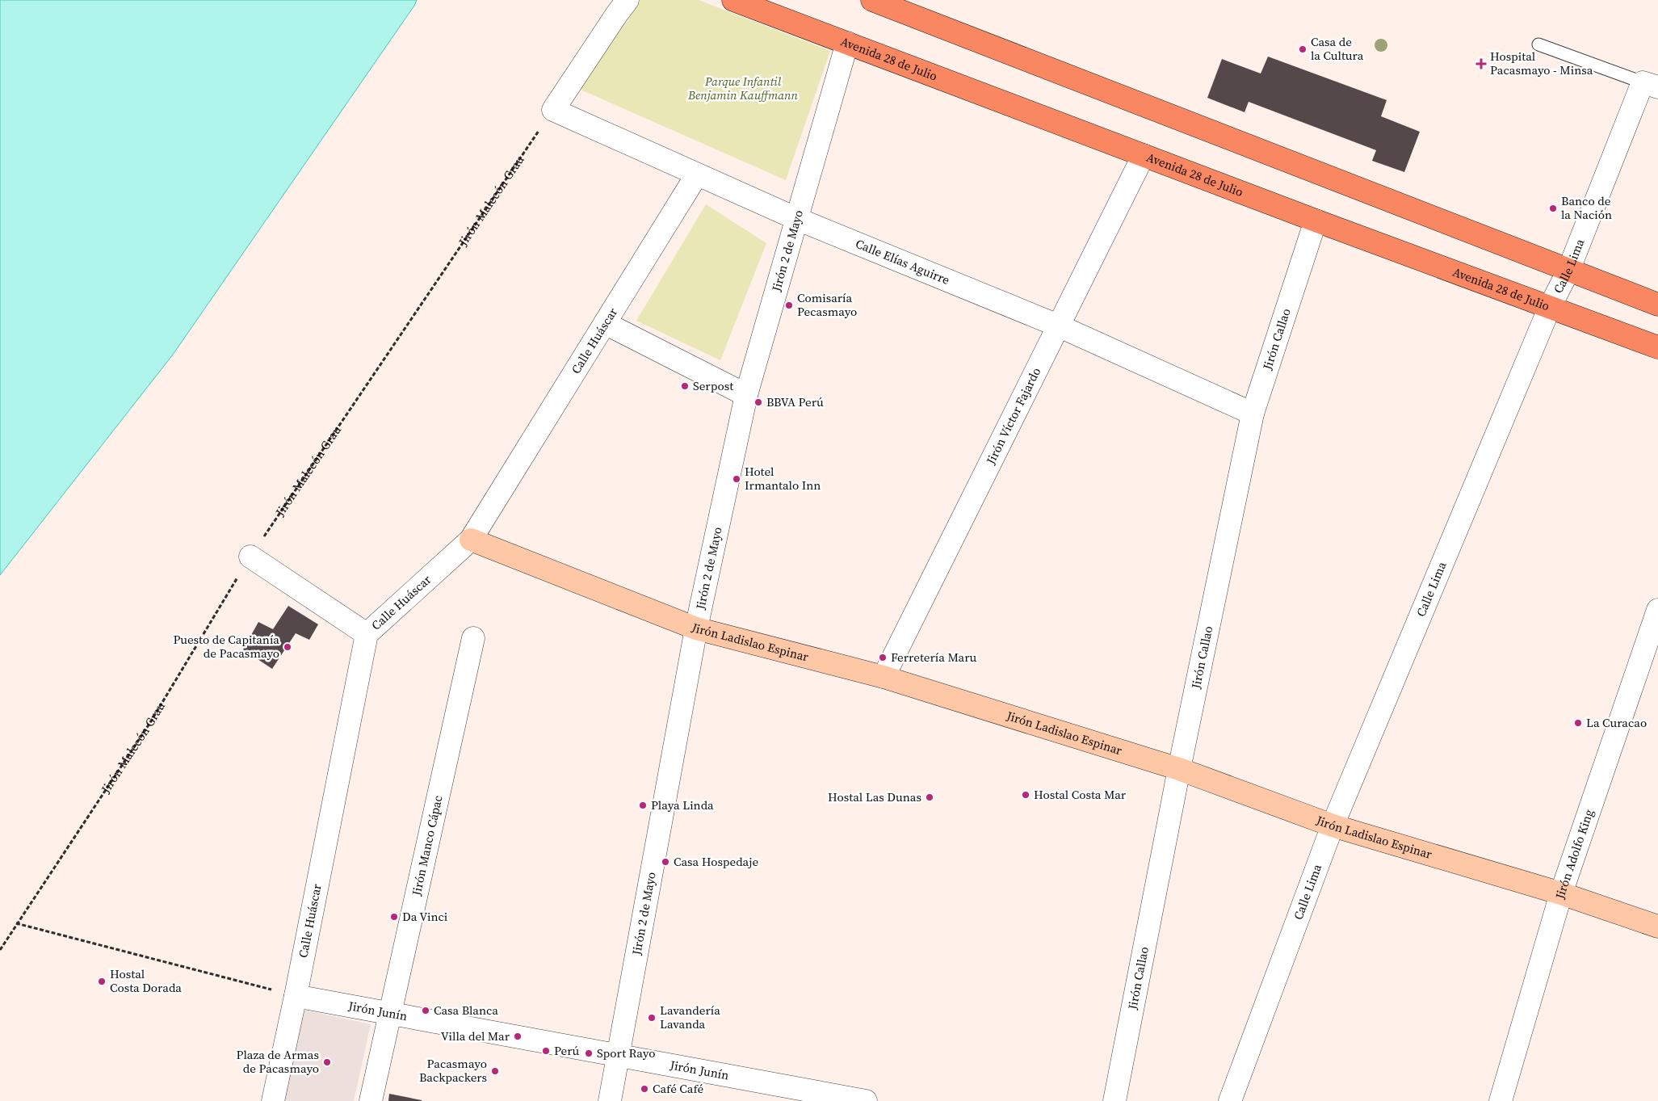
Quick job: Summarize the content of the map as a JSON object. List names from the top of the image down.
{
  "streets": {
    "main road": ["Avenida 28 de Julio", "Jirón Ladislao Espinar"],
    "street": [
      "Jirón 2 de Mayo",
      "Calle Elías Aguirre",
      "Calle Lima",
      "Jirón Callao",
      "Calle Huáscar",
      "Jirón Víctor Fajardo",
      "Jirón Manco Cápac",
      "Jirón Adolfo King",
      "Jirón Junín"
    ],
    "path": ["Jirón Malecón Grau"]
  },
  "crossings": [
    ["Avenida 28 de Julio", "Jirón 2 de Mayo"],
    ["Avenida 28 de Julio", "Calle Lima"],
    ["Avenida 28 de Julio", "Jirón Callao"],
    ["Avenida 28 de Julio", "Jirón Víctor Fajardo"],
    ["Jirón Malecón Grau", "Calle Elías Aguirre"],
    ["Jirón 2 de Mayo", "Calle Elías Aguirre"],
    ["Jirón 2 de Mayo", "Jirón Ladislao Espinar"],
    ["Jirón 2 de Mayo", "Jirón Junín"],
    ["Calle Elías Aguirre", "Jirón Callao"],
    ["Calle Elías Aguirre", "Calle Huáscar"],
    ["Calle Elías Aguirre", "Jirón Víctor Fajardo"],
    ["Calle Lima", "Jirón Ladislao Espinar"],
    ["Jirón Callao", "Jirón Ladislao Espinar"],
    ["Calle Huáscar", "Jirón Ladislao Espinar"],
    ["Calle Huáscar", "Jirón Junín"],
    ["Jirón Víctor Fajardo", "Jirón Ladislao Espinar"],
    ["Jirón Ladislao Espinar", "Jirón Adolfo King"],
    ["Jirón Manco Cápac", "Jirón Junín"]
  ],
  "parks": ["Parque Infantil Benjamin Kauffmann"],
  "places": {
    "other": [
      "Casa de la Cultura",
      "Banco de la Nación",
      "Comisaría Pecasmayo",
      "Serpost",
      "BBVA Perú",
      "Hotel Irmantalo Inn",
      "Puesto de Capitanía de Pacasmayo",
      "Ferretería Maru",
      "La Curacao",
      "Hostal Costa Mar",
      "Hostal Las Dunas",
      "Playa Linda",
      "Casa Hospedaje",
      "Da Vinci",
      "Hostal Costa Dorada",
      "Casa Blanca",
      "Lavandería Lavanda",
      "Villa del Mar",
      "Perú",
      "Sport Rayo",
      "Plaza de Armas de Pacasmayo",
      "Pacasmayo Backpackers",
      "Café Café"
    ],
    "health": ["Hospital Pacasmayo - Minsa"]
  }
}
